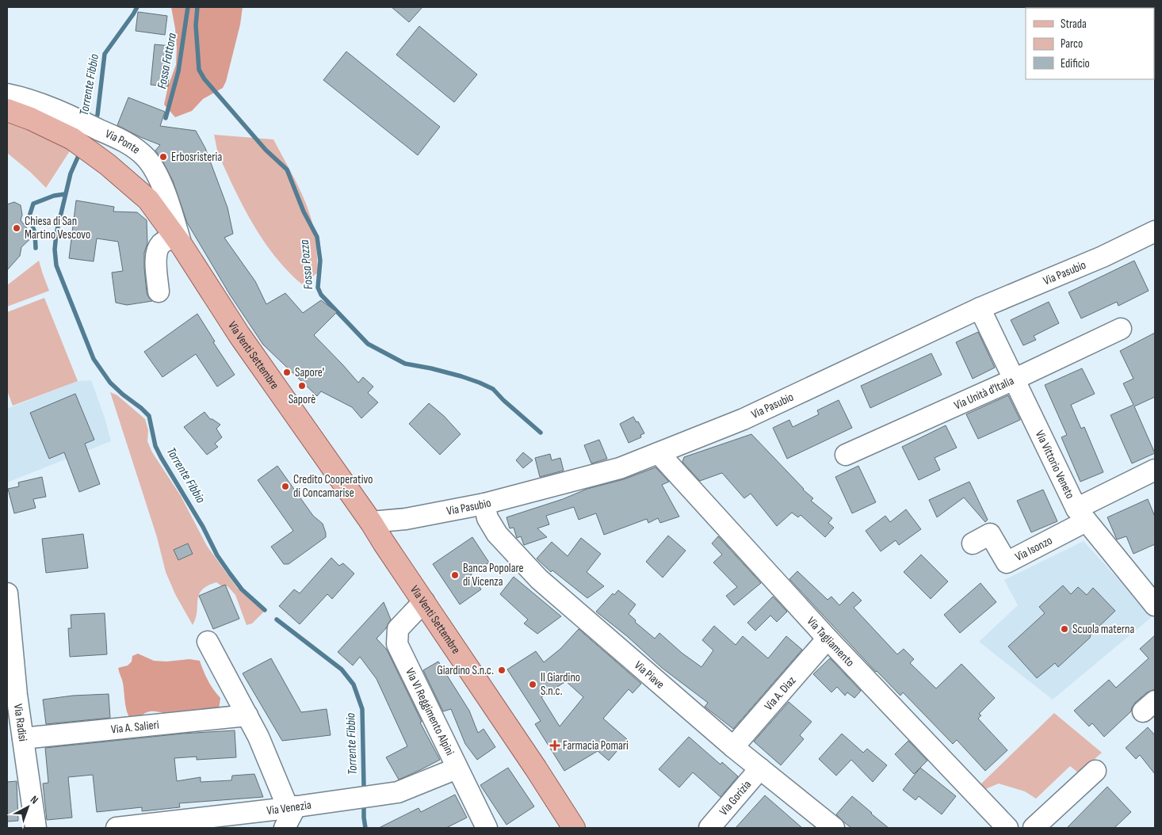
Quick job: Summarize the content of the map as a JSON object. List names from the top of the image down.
{
  "streets": {
    "main road": ["Via Venti Settembre"],
    "street": [
      "Via Ponte",
      "Via Pasubio",
      "Via Unità d'Italia",
      "Via Vittorio Veneto",
      "Via Isonzo",
      "Via Tagliamento",
      "Via Piave",
      "Via A. Diaz",
      "Via VI Reggimento Alpini",
      "Via Radisi",
      "Via A. Salieri",
      "Via Gorizia",
      "Via Venezia"
    ]
  },
  "crossings": [
    ["Via Ponte", "Via Venti Settembre"],
    ["Via Pasubio", "Via Venti Settembre"],
    ["Via Pasubio", "Via Vittorio Veneto"],
    ["Via Pasubio", "Via Tagliamento"],
    ["Via Pasubio", "Via Piave"],
    ["Via Venti Settembre", "Via VI Reggimento Alpini"],
    ["Via Unità d'Italia", "Via Vittorio Veneto"],
    ["Via Vittorio Veneto", "Via Isonzo"],
    ["Via Tagliamento", "Via A. Diaz"],
    ["Via Piave", "Via A. Diaz"],
    ["Via Piave", "Via Gorizia"],
    ["Via VI Reggimento Alpini", "Via Venezia"],
    ["Via Radisi", "Via A. Salieri"]
  ],
  "water": ["Fossa Fattora", "Torrente Fibbio", "Fossa Pozza"],
  "places": {
    "other": [
      "Erbosristeria",
      "Chiesa di San Martino Vescovo",
      "Sapore'",
      "Saporè",
      "Credito Cooperativo di Concamarise",
      "Banca Popolare di Vicenza",
      "Scuola materna",
      "Giardino S.n.c.",
      "Il Giardino S.n.c."
    ],
    "health": ["Farmacia Pomari"]
  },
  "legend": ["Strada", "Parco", "Edificio"],
  "north": "top right"
}
